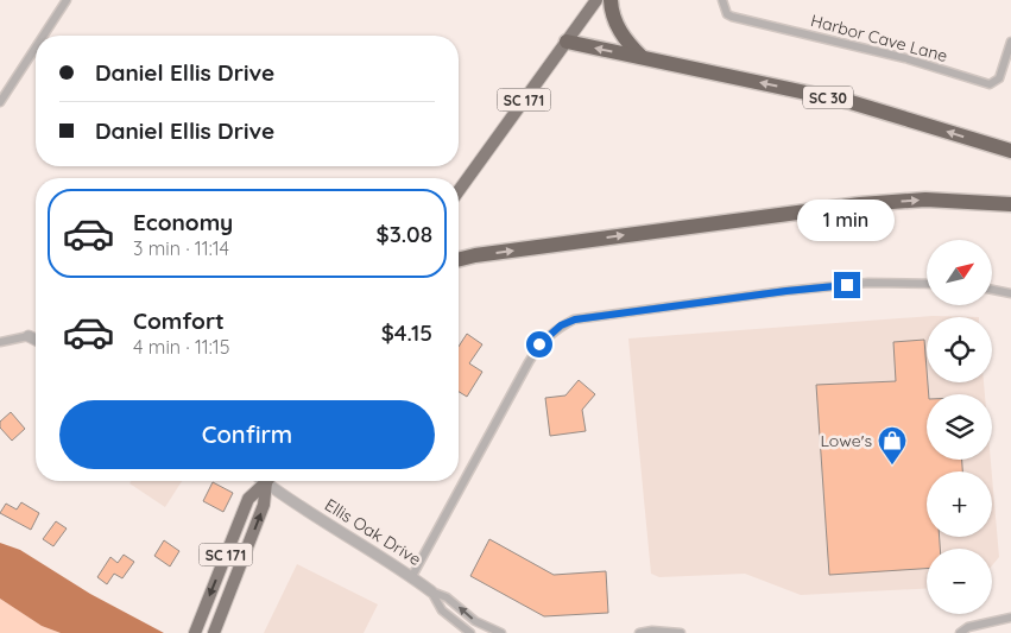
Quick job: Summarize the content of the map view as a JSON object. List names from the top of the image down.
{
  "streets": {
    "highway": ["SC 30"],
    "main road": ["SC 171"],
    "street": ["Harbor Cave Lane", "Ellis Oak Drive"]
  },
  "crossings": [
    ["SC 30", "SC 171"]
  ],
  "places": {
    "shop": ["Lowe's"]
  },
  "north": "top right",
  "page": {
    "banner": ["Daniel Ellis Drive", "Daniel Ellis Drive"],
    "list": [
      {
        "name": "Economy",
        "note": "3 min · 11:14",
        "value": "$3.08"
      },
      {
        "name": "Comfort",
        "note": "4 min · 11:15",
        "value": "$4.15"
      }
    ],
    "bubble": "1 min",
    "map_buttons": ["+", "−"],
    "buttons": "Confirm"
  }
}
